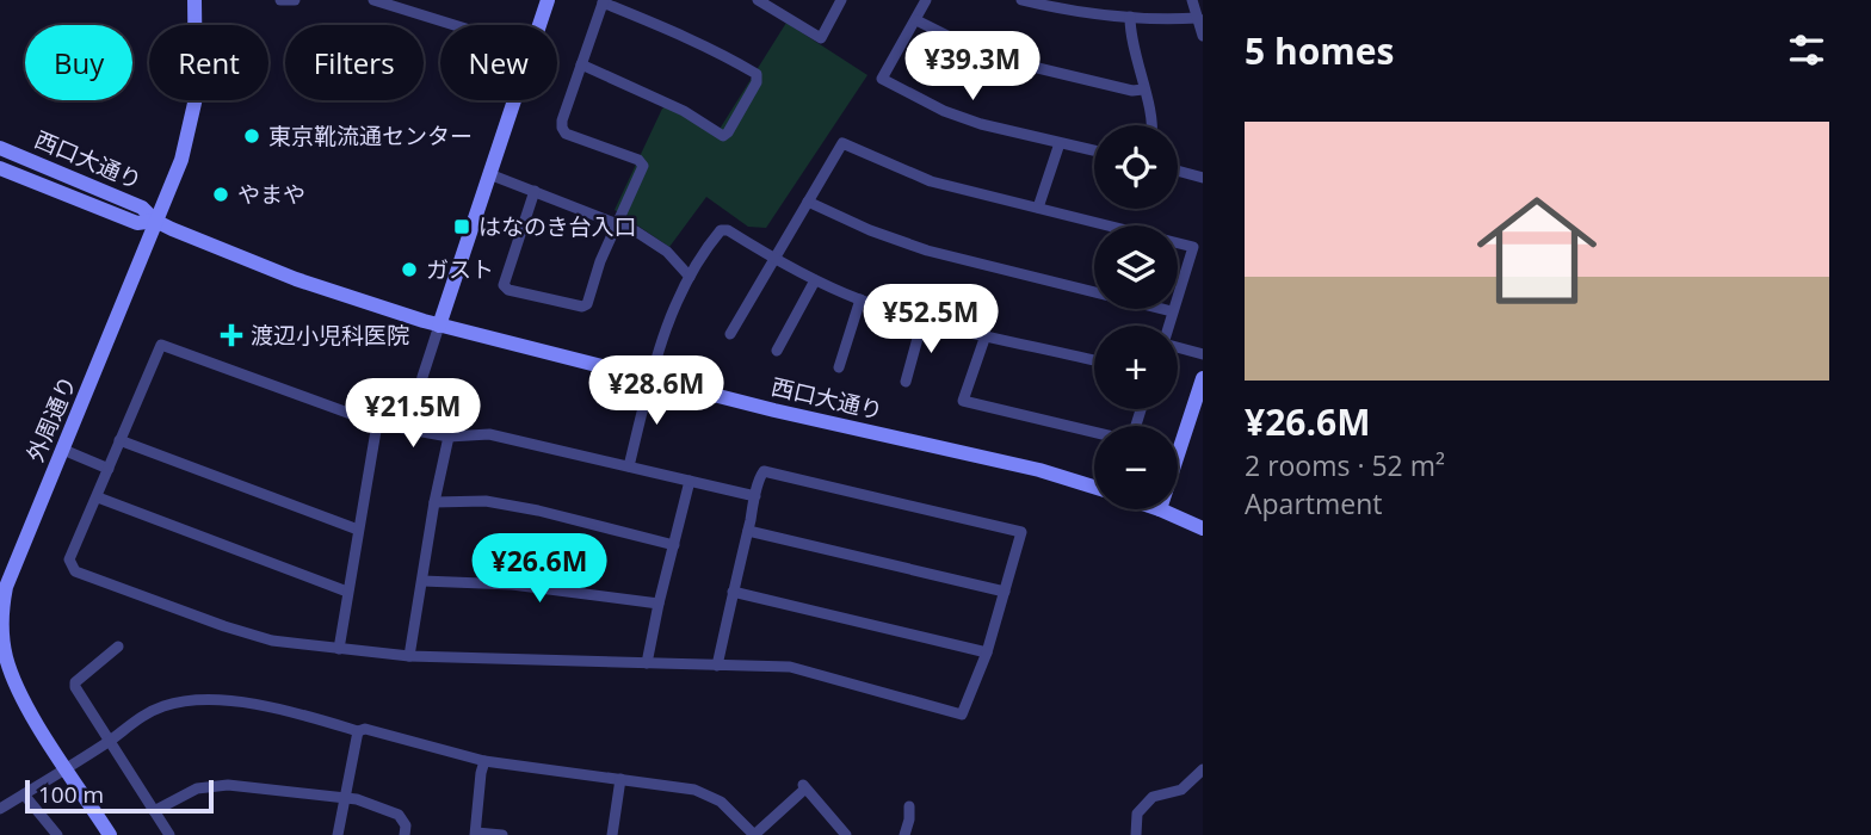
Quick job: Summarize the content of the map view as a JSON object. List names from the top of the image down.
{
  "streets": {
    "street": ["西口大通り", "外周通り"]
  },
  "crossings": [
    ["西口大通り", "外周通り"]
  ],
  "places": {
    "other": ["東京靴流通センター", "やまや", "ガスト"],
    "transit": ["はなのき台入口"],
    "health": ["渡辺小児科医院"]
  },
  "scale_bar": "100 m",
  "page": {
    "heading": "5 homes",
    "chip": [
      "Buy",
      "Rent",
      "Filters",
      "New"
    ],
    "price": [
      "¥39.3M",
      "¥52.5M",
      "¥28.6M",
      "¥21.5M",
      "¥26.6M"
    ],
    "list": [
      {
        "name": "¥26.6M",
        "note": "2 rooms · 52 m² · Apartment"
      }
    ],
    "map_buttons": ["+", "−"],
    "scale": "100 m"
  }
}
